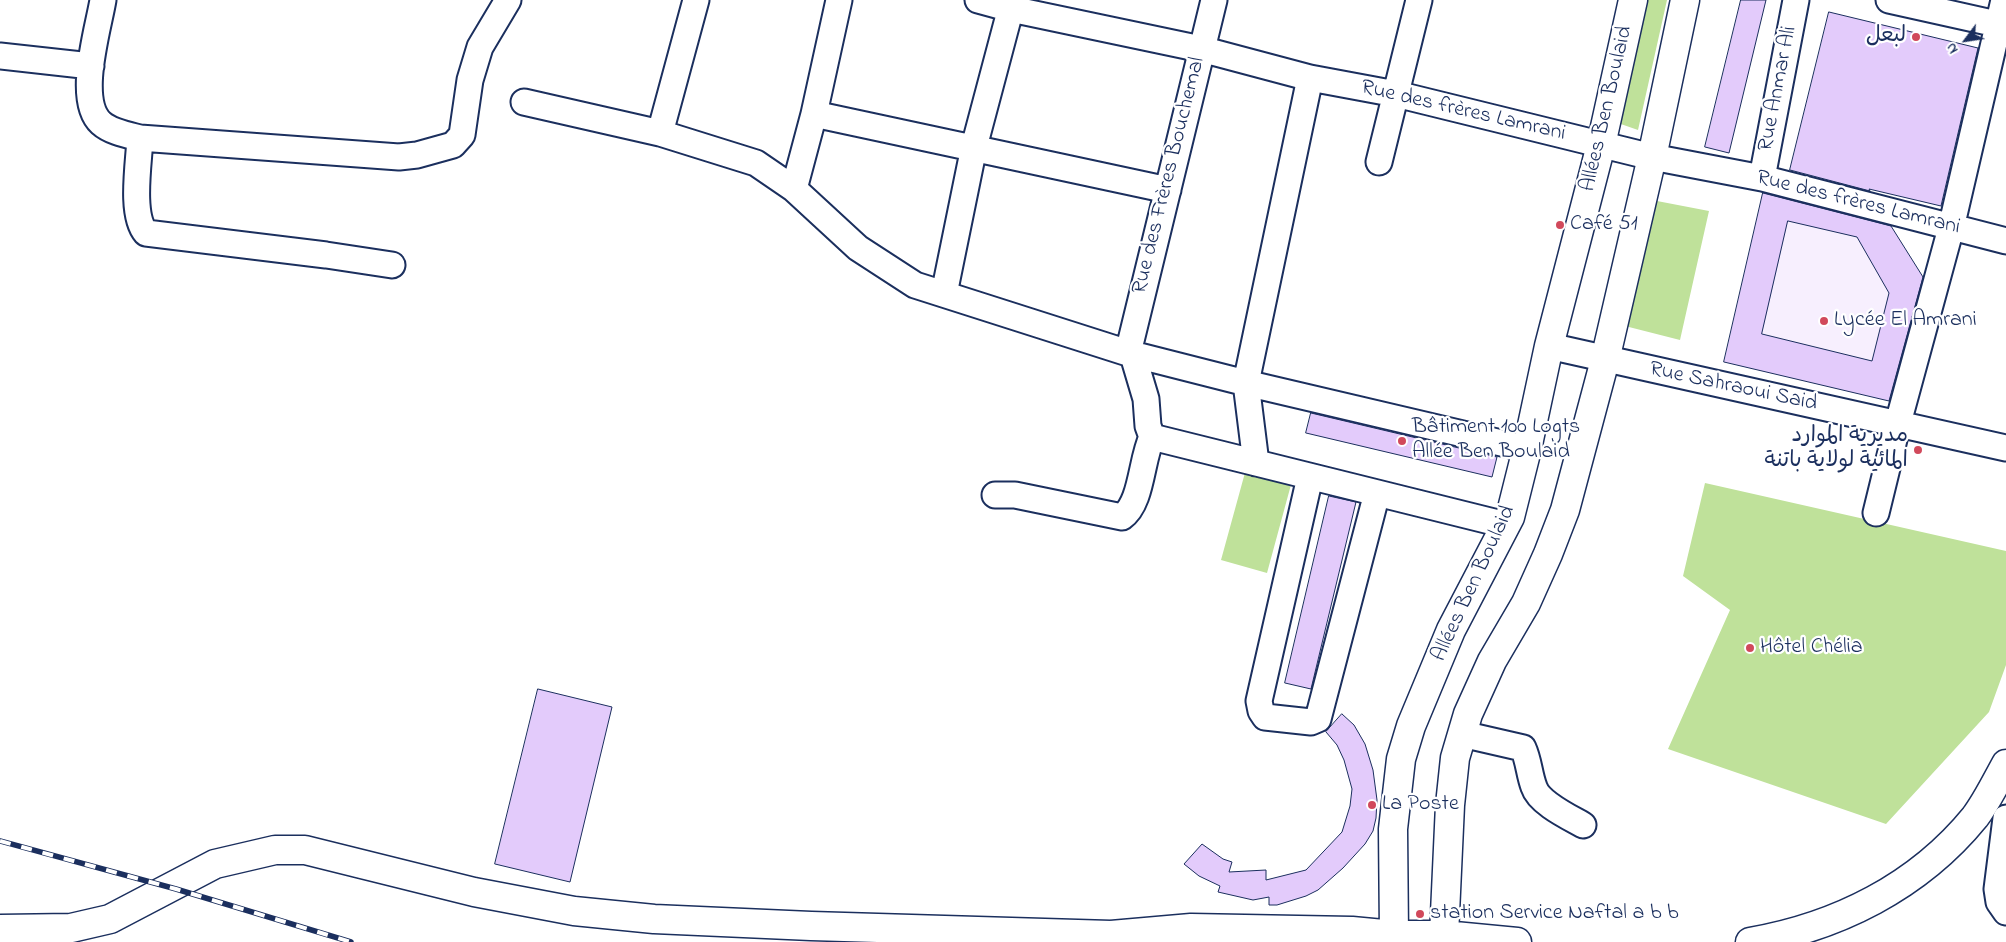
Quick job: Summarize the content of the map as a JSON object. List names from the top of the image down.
{
  "streets": {
    "main road": ["Allées Ben Boulaid"],
    "street": [
      "Rue Anmar Ali",
      "Rue des frères Lamrani",
      "Rue des Frères Bouchemal",
      "Rue Sahraoui Said"
    ]
  },
  "crossings": [
    ["Rue Anmar Ali", "Rue des frères Lamrani"],
    ["Allées Ben Boulaid", "Rue des frères Lamrani"],
    ["Allées Ben Boulaid", "Rue Sahraoui Said"],
    ["Rue des frères Lamrani", "Rue des Frères Bouchemal"]
  ],
  "places": [
    "لبعل",
    "Café 51",
    "Lycée El Amrani",
    "Bâtiment 100 Logts Allée Ben Boulaid",
    "مديرية الموارد المائية لولاية باتنة",
    "Hôtel Chélia",
    "La Poste",
    "station Service Naftal a b b"
  ],
  "north": "bottom left"
}
